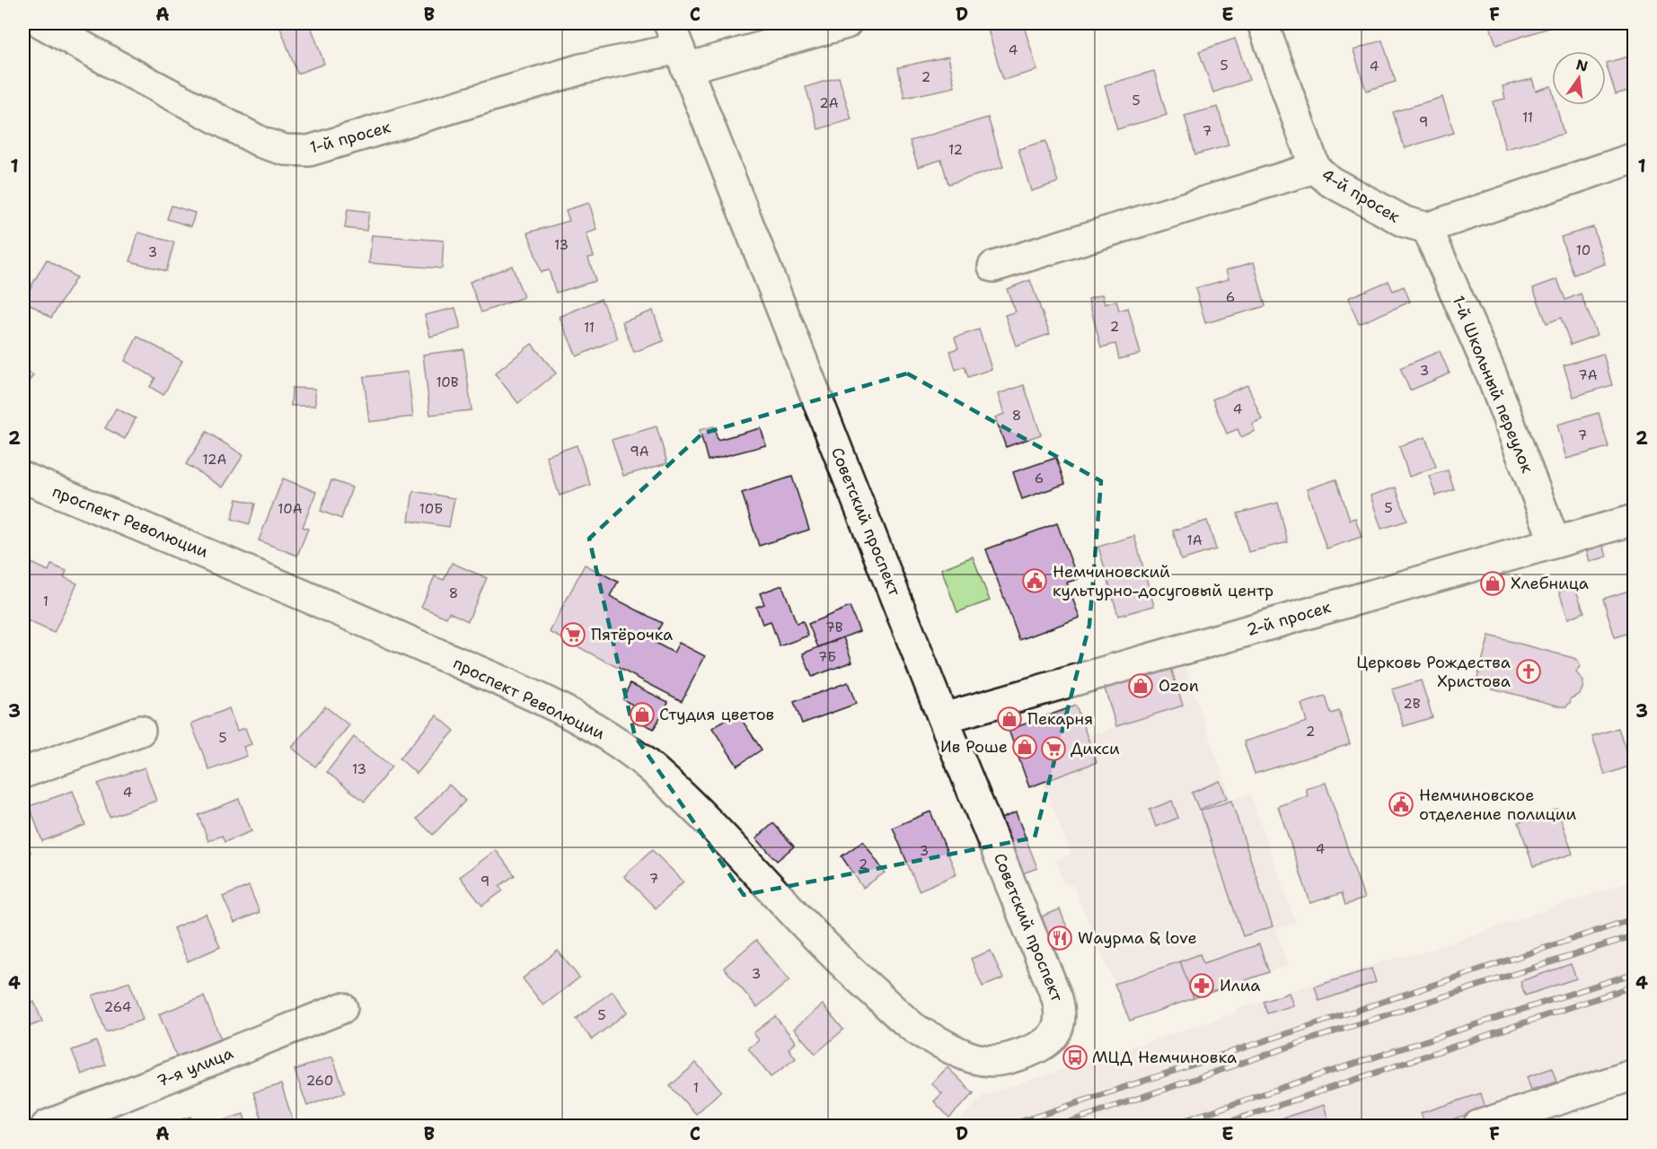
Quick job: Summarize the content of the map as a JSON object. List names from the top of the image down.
{
  "streets": {
    "street": [
      "1-й просек",
      "4-й просек",
      "1-й Школьный переулок",
      "проспект Революции",
      "Советский проспект",
      "2-й просек",
      "7-я улица"
    ]
  },
  "crossings": [
    ["1-й просек", "Советский проспект"],
    ["4-й просек", "1-й Школьный переулок"],
    ["1-й Школьный переулок", "2-й просек"],
    ["проспект Революции", "Советский проспект"],
    ["Советский проспект", "2-й просек"]
  ],
  "places": {
    "public building": ["Немчиновский культурно-досуговый центр", "Немчиновское отделение полиции"],
    "shop": [
      "Хлебница",
      "Ozon",
      "Студия цветов",
      "Пекарня",
      "Ив Роше"
    ],
    "supermarket": ["Пятёрочка", "Дикси"],
    "church": ["Церковь Рождества Христова"],
    "restaurant": ["Wаурма & love"],
    "pharmacy": ["Илиа"],
    "bus stop": ["МЦД Немчиновка"]
  },
  "house_numbers": [
    "4",
    "5",
    "4",
    "2",
    "5",
    "2А",
    "11",
    "9",
    "7",
    "12",
    "13",
    "10",
    "3",
    "6",
    "2",
    "11",
    "3",
    "7А",
    "10В",
    "4",
    "8",
    "7",
    "9А",
    "12А",
    "6",
    "5",
    "10А",
    "10Б",
    "1А",
    "8",
    "1",
    "7В",
    "7Б",
    "2В",
    "2",
    "5",
    "13",
    "4",
    "4",
    "3",
    "2",
    "7",
    "9",
    "3",
    "264",
    "5",
    "260",
    "1"
  ],
  "north": "top",
  "grid": {
    "columns": [
      "A",
      "B",
      "C",
      "D",
      "E",
      "F"
    ],
    "rows": [
      "1",
      "2",
      "3",
      "4"
    ]
  }
}
